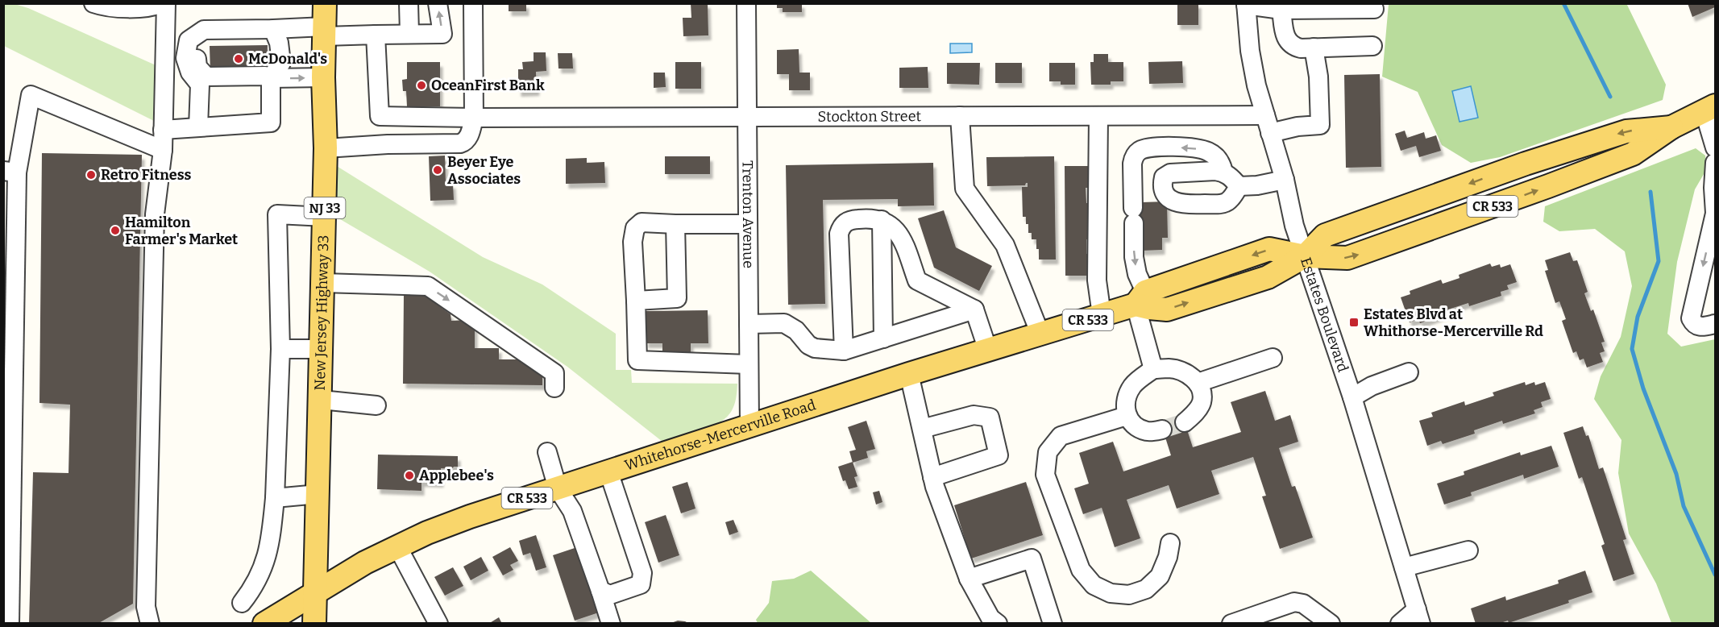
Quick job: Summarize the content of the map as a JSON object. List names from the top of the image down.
{
  "streets": {
    "main road": [
      "CR 533",
      "NJ 33",
      "New Jersey Highway 33",
      "Whitehorse-Mercerville Road"
    ],
    "street": ["Stockton Street", "Trenton Avenue", "Estates Boulevard"]
  },
  "crossings": [
    ["Stockton Street", "Trenton Avenue"],
    ["Stockton Street", "Estates Boulevard"],
    ["CR 533", "New Jersey Highway 33"],
    ["CR 533", "Estates Boulevard"],
    ["CR 533", "Whitehorse-Mercerville Road"],
    ["Trenton Avenue", "Whitehorse-Mercerville Road"],
    ["New Jersey Highway 33", "Whitehorse-Mercerville Road"],
    ["Estates Boulevard", "Whitehorse-Mercerville Road"]
  ],
  "places": {
    "other": [
      "McDonald's",
      "OceanFirst Bank",
      "Beyer Eye Associates",
      "Retro Fitness",
      "Hamilton Farmer's Market",
      "Applebee's"
    ],
    "transit": ["Estates Blvd at Whithorse-Mercerville Rd"]
  }
}
